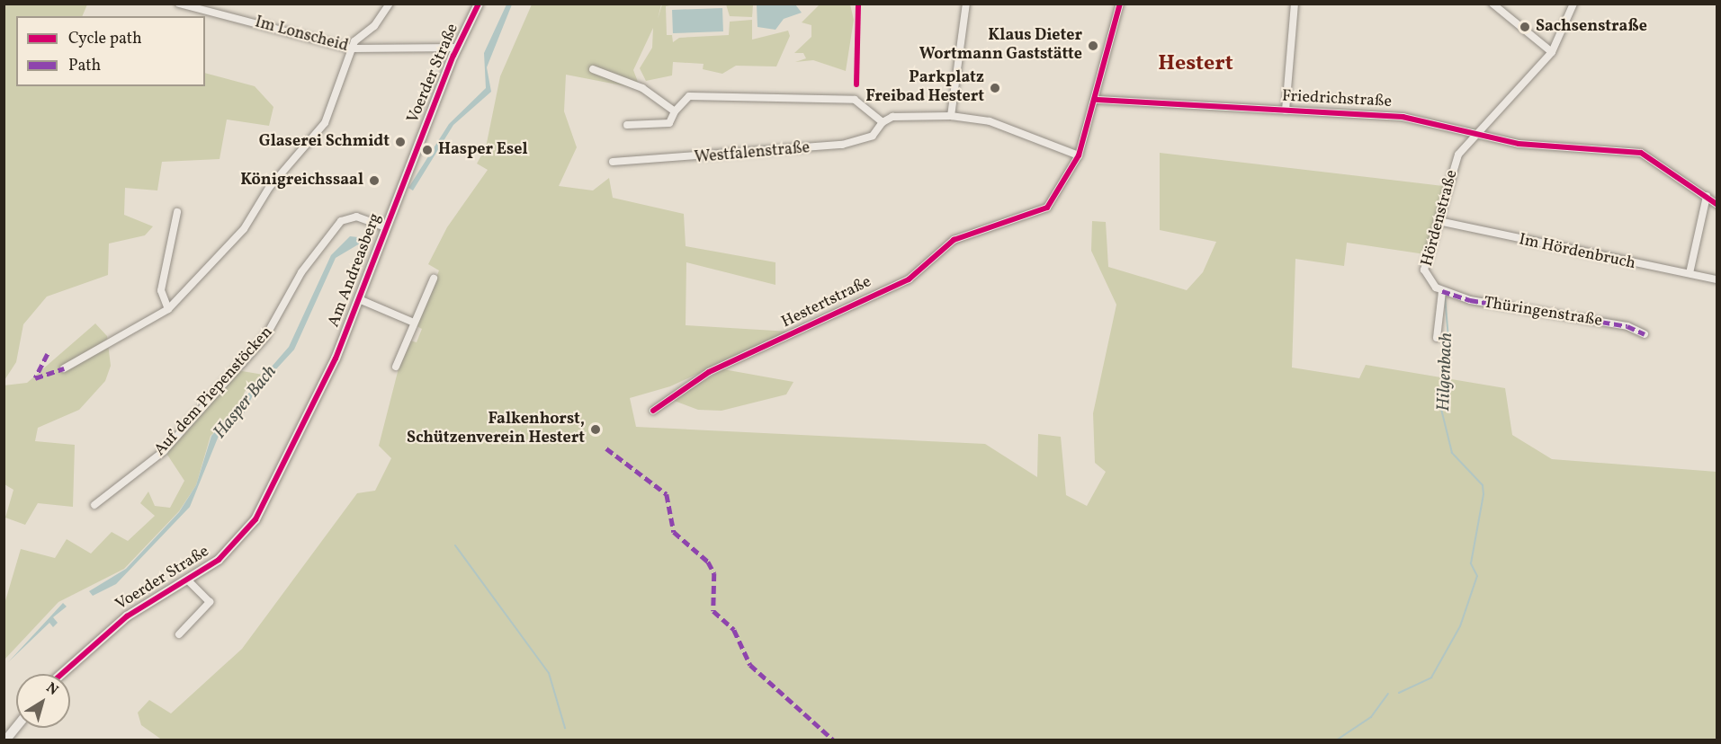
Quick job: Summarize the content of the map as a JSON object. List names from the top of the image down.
{
  "streets": {
    "main road": ["Voerder Straße", "Am Andreasberg"],
    "street": [
      "Im Lonscheid",
      "Friedrichstraße",
      "Westfalenstraße",
      "Hördenstraße",
      "Im Hördenbruch",
      "Hestertstraße",
      "Thüringenstraße",
      "Auf dem Piepenstöcken"
    ]
  },
  "crossings": [
    ["Im Lonscheid", "Voerder Straße"],
    ["Voerder Straße", "Am Andreasberg"],
    ["Friedrichstraße", "Hördenstraße"],
    ["Friedrichstraße", "Hestertstraße"],
    ["Westfalenstraße", "Hestertstraße"],
    ["Hördenstraße", "Im Hördenbruch"],
    ["Hördenstraße", "Thüringenstraße"],
    ["Am Andreasberg", "Auf dem Piepenstöcken"]
  ],
  "districts": ["Hestert"],
  "water": ["Hilgenbach", "Hasper Bach"],
  "places": [
    "Sachsenstraße",
    "Klaus Dieter Wortmann Gaststätte",
    "Parkplatz Freibad Hestert",
    "Glaserei Schmidt",
    "Hasper Esel",
    "Königreichssaal",
    "Falkenhorst, Schützenverein Hestert"
  ],
  "legend": ["Cycle path", "Path"],
  "north": "top right"
}
